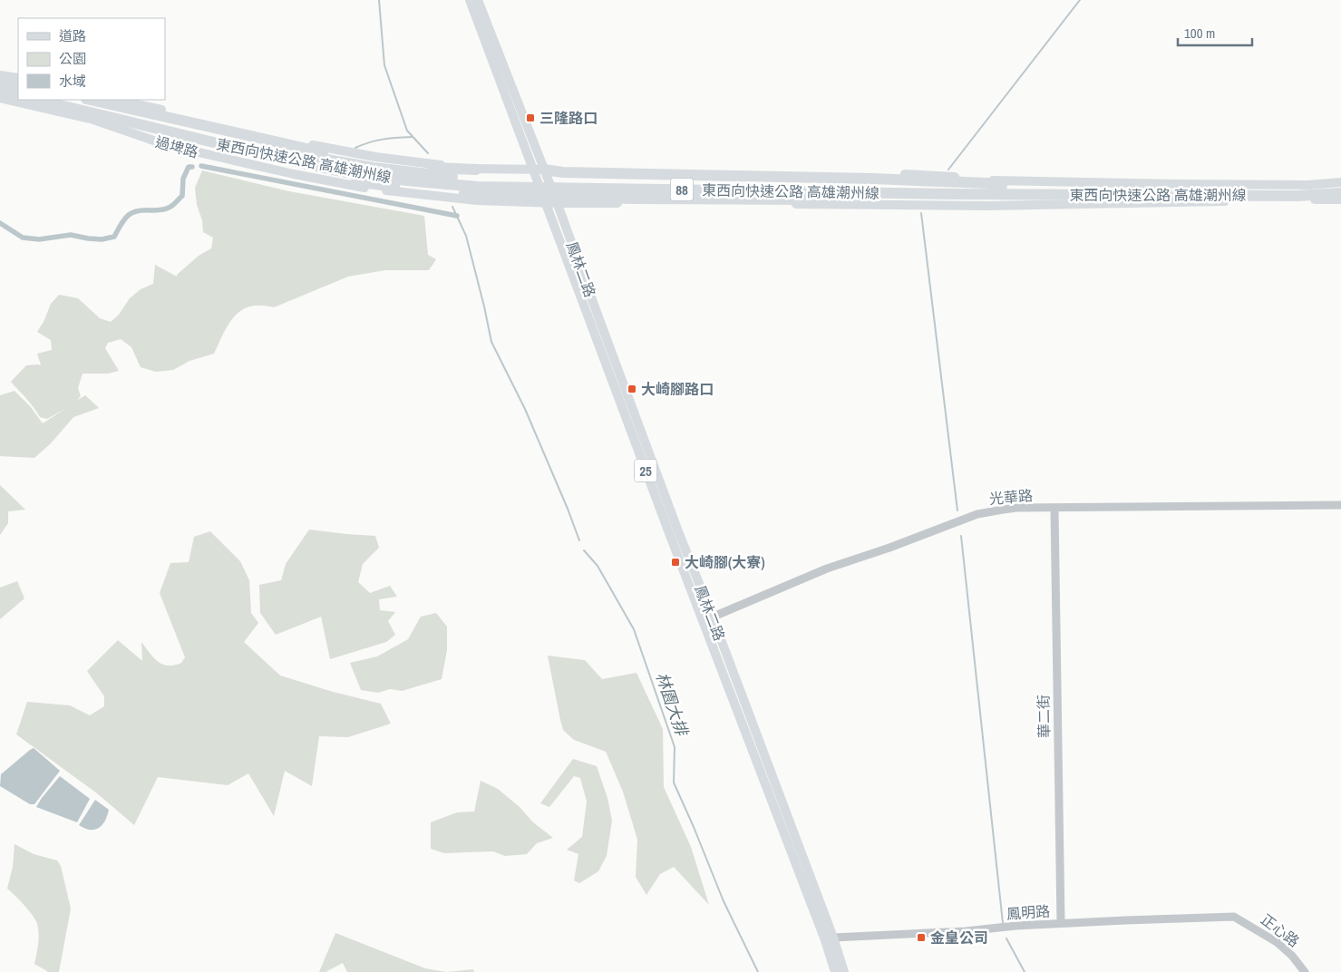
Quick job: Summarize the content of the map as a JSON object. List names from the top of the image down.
{
  "streets": {
    "highway": ["東西向快速公路 高雄潮州線", "88"],
    "main road": ["過埤路", "鳳林二路", "25"],
    "street": [
      "光華路",
      "華二街",
      "鳳明路",
      "正心路"
    ]
  },
  "crossings": [
    ["過埤路", "鳳林二路"],
    ["鳳林二路", "光華路"],
    ["鳳林二路", "鳳明路"],
    ["光華路", "華二街"],
    ["華二街", "鳳明路"],
    ["鳳明路", "正心路"]
  ],
  "water": ["林園大排"],
  "places": {
    "transit": [
      "三隆路口",
      "大崎腳路口",
      "大崎腳(大寮)",
      "金皇公司"
    ]
  },
  "legend": ["道路", "公園", "水域"],
  "scale_bar": "100 m"
}
